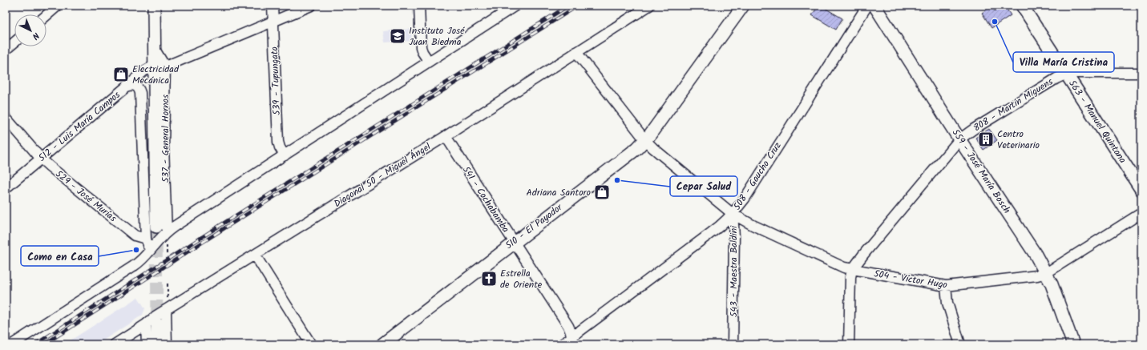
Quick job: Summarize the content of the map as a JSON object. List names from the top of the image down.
{
  "streets": {
    "street": [
      "539 - Tupungato",
      "808 - Martín Miguens",
      "563 - Manuel Quintana",
      "512 - Luis María Campos",
      "537 - General Hornos",
      "559 - José María Bosch",
      "Diagonal 50 - Miguel Ángel",
      "508 - Gaucho Cruz",
      "529 - José Murías",
      "541 - Cochabamba",
      "510 - El Payador",
      "543 - Maestra Baldini",
      "504 - Víctor Hugo"
    ]
  },
  "crossings": [
    ["539 - Tupungato", "512 - Luis María Campos"],
    ["808 - Martín Miguens", "563 - Manuel Quintana"],
    ["808 - Martín Miguens", "559 - José María Bosch"],
    ["808 - Martín Miguens", "504 - Víctor Hugo"],
    ["512 - Luis María Campos", "537 - General Hornos"],
    ["512 - Luis María Campos", "529 - José Murías"],
    ["559 - José María Bosch", "504 - Víctor Hugo"],
    ["Diagonal 50 - Miguel Ángel", "541 - Cochabamba"],
    ["Diagonal 50 - Miguel Ángel", "543 - Maestra Baldini"],
    ["508 - Gaucho Cruz", "541 - Cochabamba"],
    ["508 - Gaucho Cruz", "543 - Maestra Baldini"],
    ["508 - Gaucho Cruz", "504 - Víctor Hugo"],
    ["541 - Cochabamba", "510 - El Payador"],
    ["510 - El Payador", "543 - Maestra Baldini"],
    ["543 - Maestra Baldini", "504 - Víctor Hugo"]
  ],
  "places": {
    "other": ["Villa María Cristina", "Cepar Salud", "Como en Casa"],
    "school or university": ["Instituto José Juan Biedma"],
    "shop": ["Electricidad Mecánica", "Adriana Santoro"],
    "building": ["Centro Veterinario"],
    "church": ["Estrella de Oriente"]
  },
  "north": "bottom right"
}
